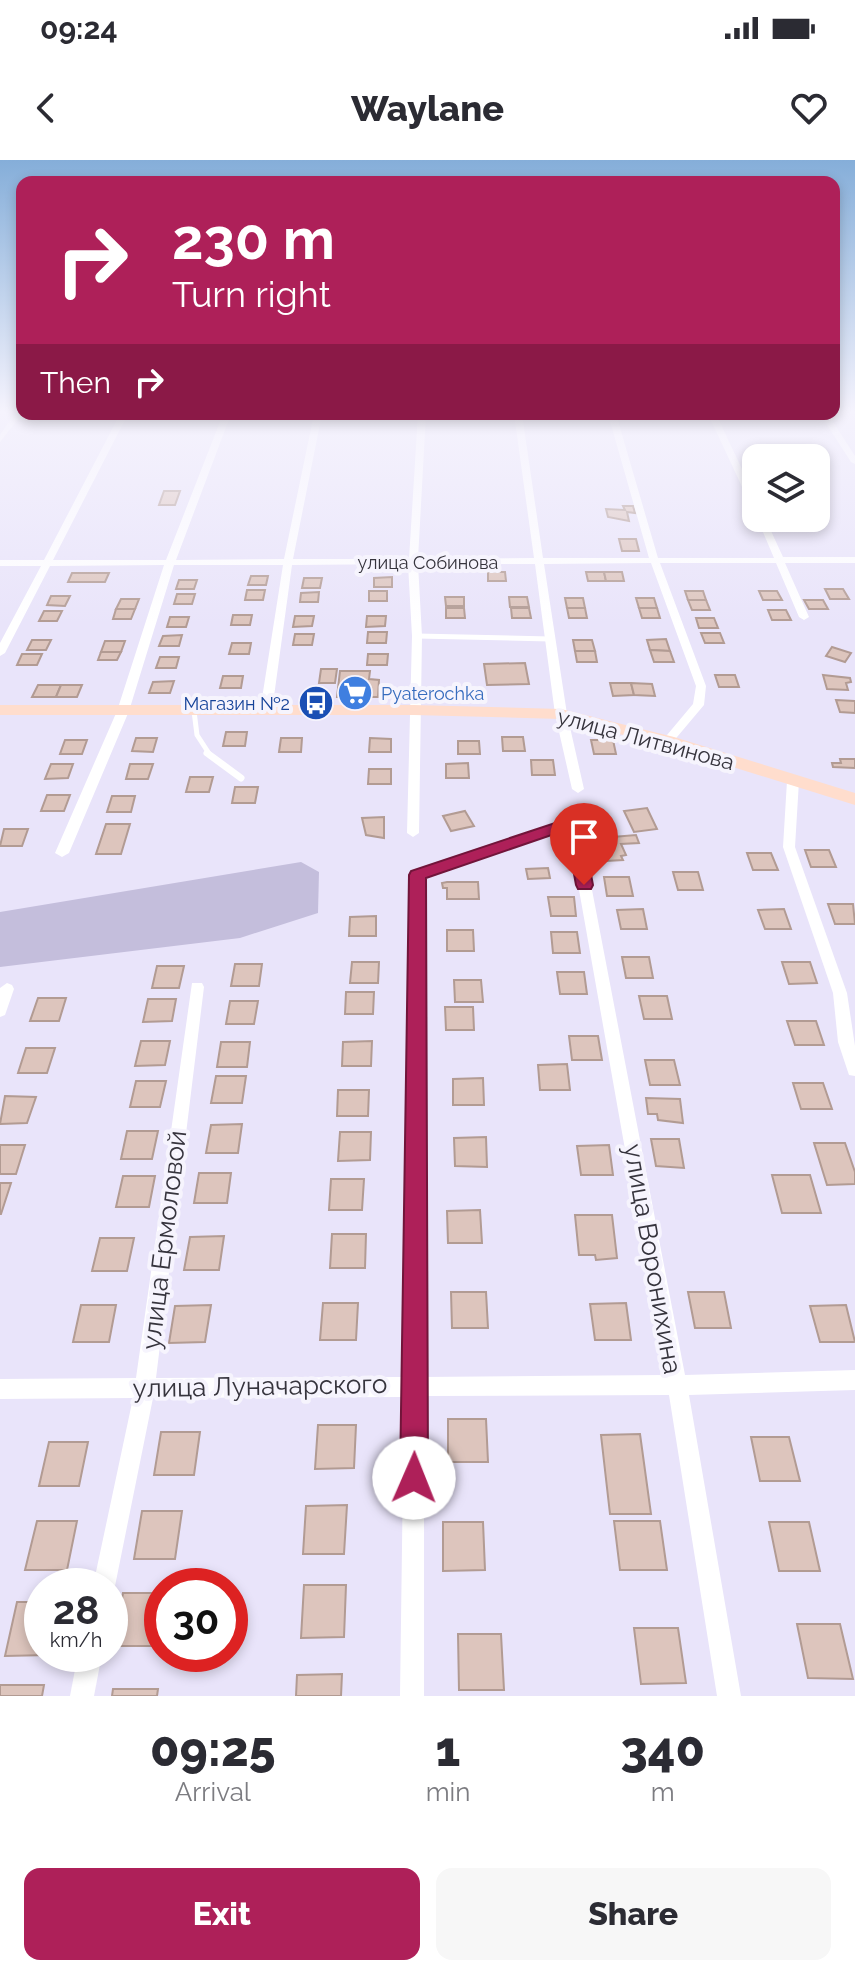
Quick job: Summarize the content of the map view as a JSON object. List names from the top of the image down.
{
  "streets": {
    "street": [
      "улица Собинова",
      "улица Литвинова",
      "улица Ермоловой",
      "улица Воронихина",
      "улица Луначарского"
    ]
  },
  "crossings": [
    ["улица Ермоловой", "улица Луначарского"],
    ["улица Воронихина", "улица Луначарского"]
  ],
  "places": {
    "supermarket": ["Pyaterochka"],
    "bus stop": ["Магазин №2"]
  },
  "page": {
    "status": "09:24",
    "header": "Waylane",
    "turn": ["230 m", "Turn right"],
    "then": "Then",
    "speed": "28 km/h",
    "limit": "30",
    "eta": [
      "09:25",
      "Arrival",
      "1",
      "min",
      "340",
      "m"
    ],
    "buttons": ["Exit", "Share"]
  }
}
